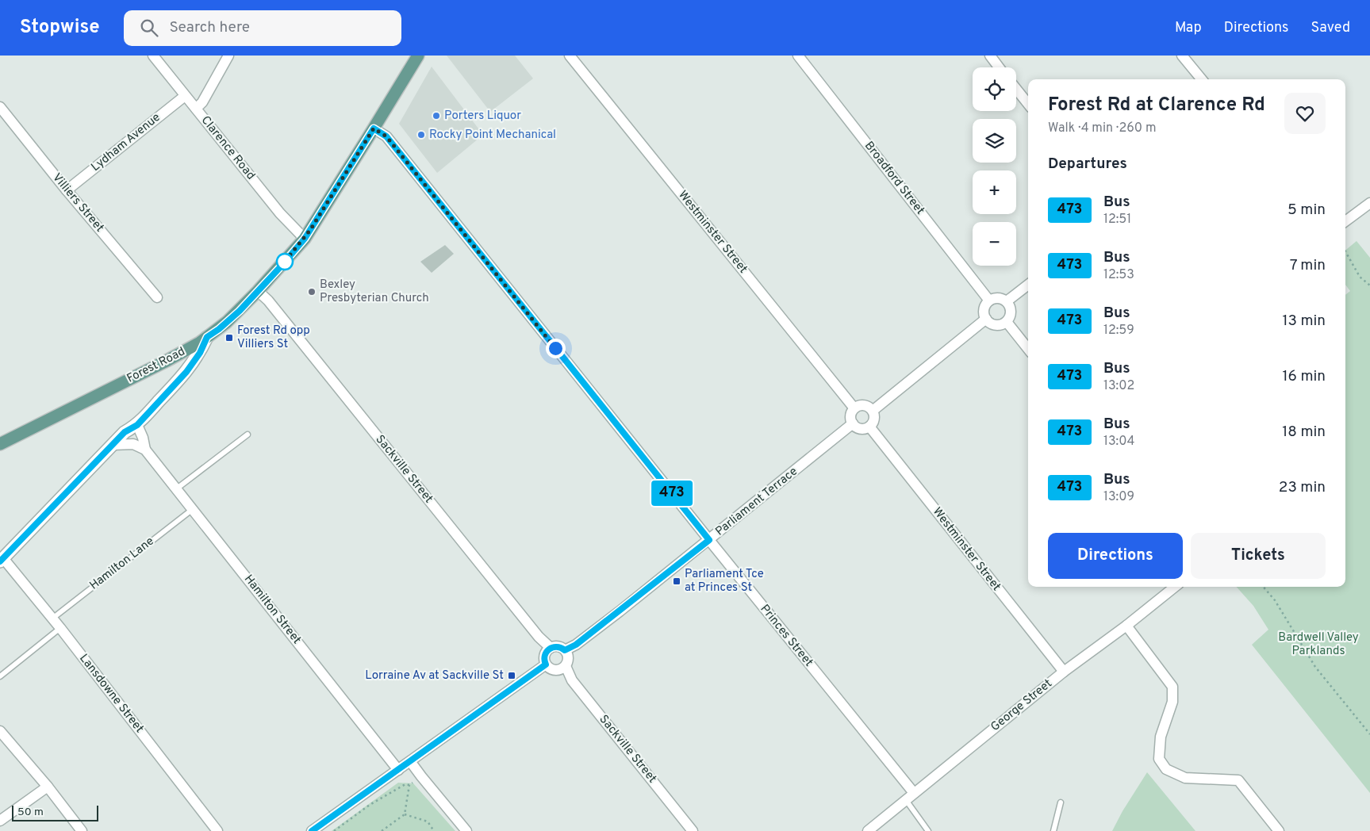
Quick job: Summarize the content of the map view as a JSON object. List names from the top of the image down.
{
  "streets": {
    "main road": ["Forest Road"],
    "street": [
      "Lydham Avenue",
      "Clarence Road",
      "Broadford Street",
      "Villiers Street",
      "Westminster Street",
      "Sackville Street",
      "Parliament Terrace",
      "Hamilton Street",
      "Princes Street",
      "Lansdowne Street",
      "George Street"
    ],
    "lane": ["Hamilton Lane"]
  },
  "crossings": [
    ["Lydham Avenue", "Clarence Road"],
    ["Lydham Avenue", "Villiers Street"],
    ["Clarence Road", "Forest Road"],
    ["Westminster Street", "Parliament Terrace"],
    ["Westminster Street", "George Street"],
    ["Forest Road", "Sackville Street"],
    ["Forest Road", "Princes Street"],
    ["Sackville Street", "Parliament Terrace"],
    ["Parliament Terrace", "Princes Street"],
    ["Hamilton Lane", "Hamilton Street"],
    ["Hamilton Lane", "Lansdowne Street"],
    ["Princes Street", "George Street"]
  ],
  "parks": ["Bardwell Valley Parklands"],
  "places": {
    "other": ["Porters Liquor", "Rocky Point Mechanical", "Bexley Presbyterian Church"],
    "transit": ["Forest Rd opp Villiers St", "Parliament Tce at Princes St", "Lorraine Av at Sackville St"]
  },
  "lines": ["bus line 473"],
  "scale_bar": "50 m",
  "page": {
    "header": "Stopwise",
    "search": "Search here",
    "nav": ["Map", "Directions", "Saved"],
    "on_map": "473",
    "map_buttons": ["+", "−"],
    "heading": [
      ["Forest Rd at Clarence Rd", "Walk · 4 min · 260 m"],
      "Departures"
    ],
    "list": [
      {
        "mark": "473",
        "name": "Bus",
        "note": "12:51",
        "value": "5 min"
      },
      {
        "mark": "473",
        "name": "Bus",
        "note": "12:53",
        "value": "7 min"
      },
      {
        "mark": "473",
        "name": "Bus",
        "note": "12:59",
        "value": "13 min"
      },
      {
        "mark": "473",
        "name": "Bus",
        "note": "13:02",
        "value": "16 min"
      },
      {
        "mark": "473",
        "name": "Bus",
        "note": "13:04",
        "value": "18 min"
      },
      {
        "mark": "473",
        "name": "Bus",
        "note": "13:09",
        "value": "23 min"
      }
    ],
    "buttons": ["Directions", "Tickets"],
    "scale": "50 m"
  }
}
